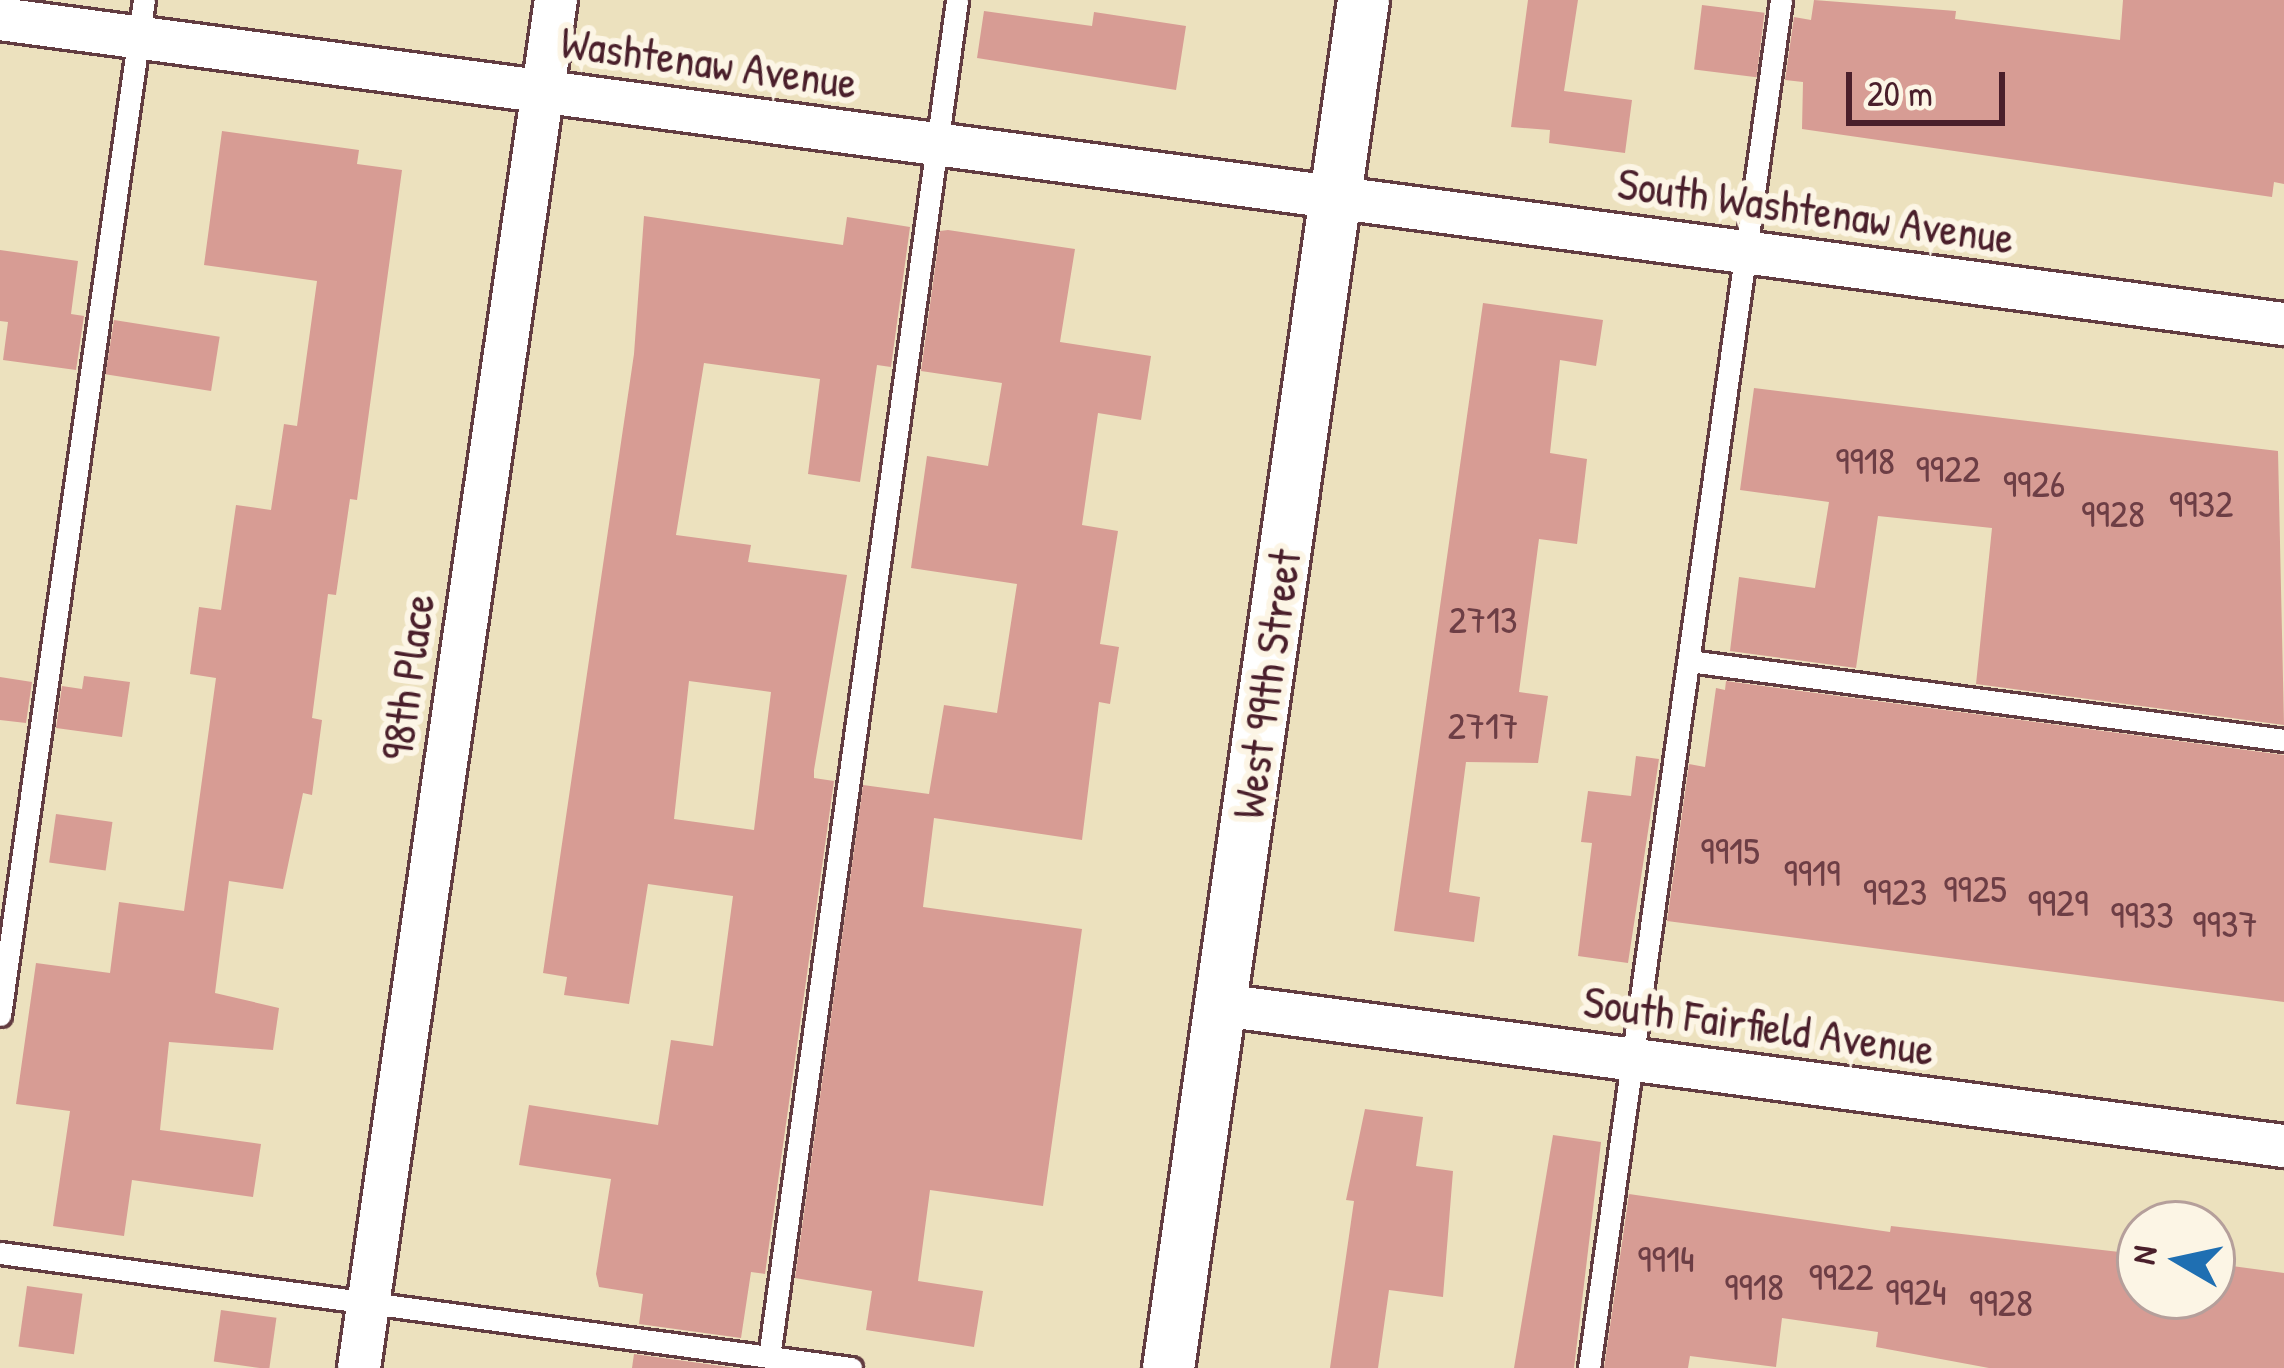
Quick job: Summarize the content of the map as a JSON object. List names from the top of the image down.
{
  "streets": {
    "street": [
      "Washtenaw Avenue",
      "South Washtenaw Avenue",
      "98th Place",
      "West 99th Street",
      "South Fairfield Avenue"
    ]
  },
  "crossings": [
    ["Washtenaw Avenue", "South Washtenaw Avenue"],
    ["Washtenaw Avenue", "98th Place"],
    ["Washtenaw Avenue", "West 99th Street"],
    ["South Washtenaw Avenue", "West 99th Street"],
    ["West 99th Street", "South Fairfield Avenue"]
  ],
  "house_numbers": [
    "9918",
    "9922",
    "9926",
    "9932",
    "9928",
    "2713",
    "2717",
    "9915",
    "9919",
    "9925",
    "9923",
    "9929",
    "9933",
    "9937",
    "9914",
    "9922",
    "9918",
    "9924",
    "9928"
  ],
  "scale_bar": "20 m",
  "north": "left"
}
